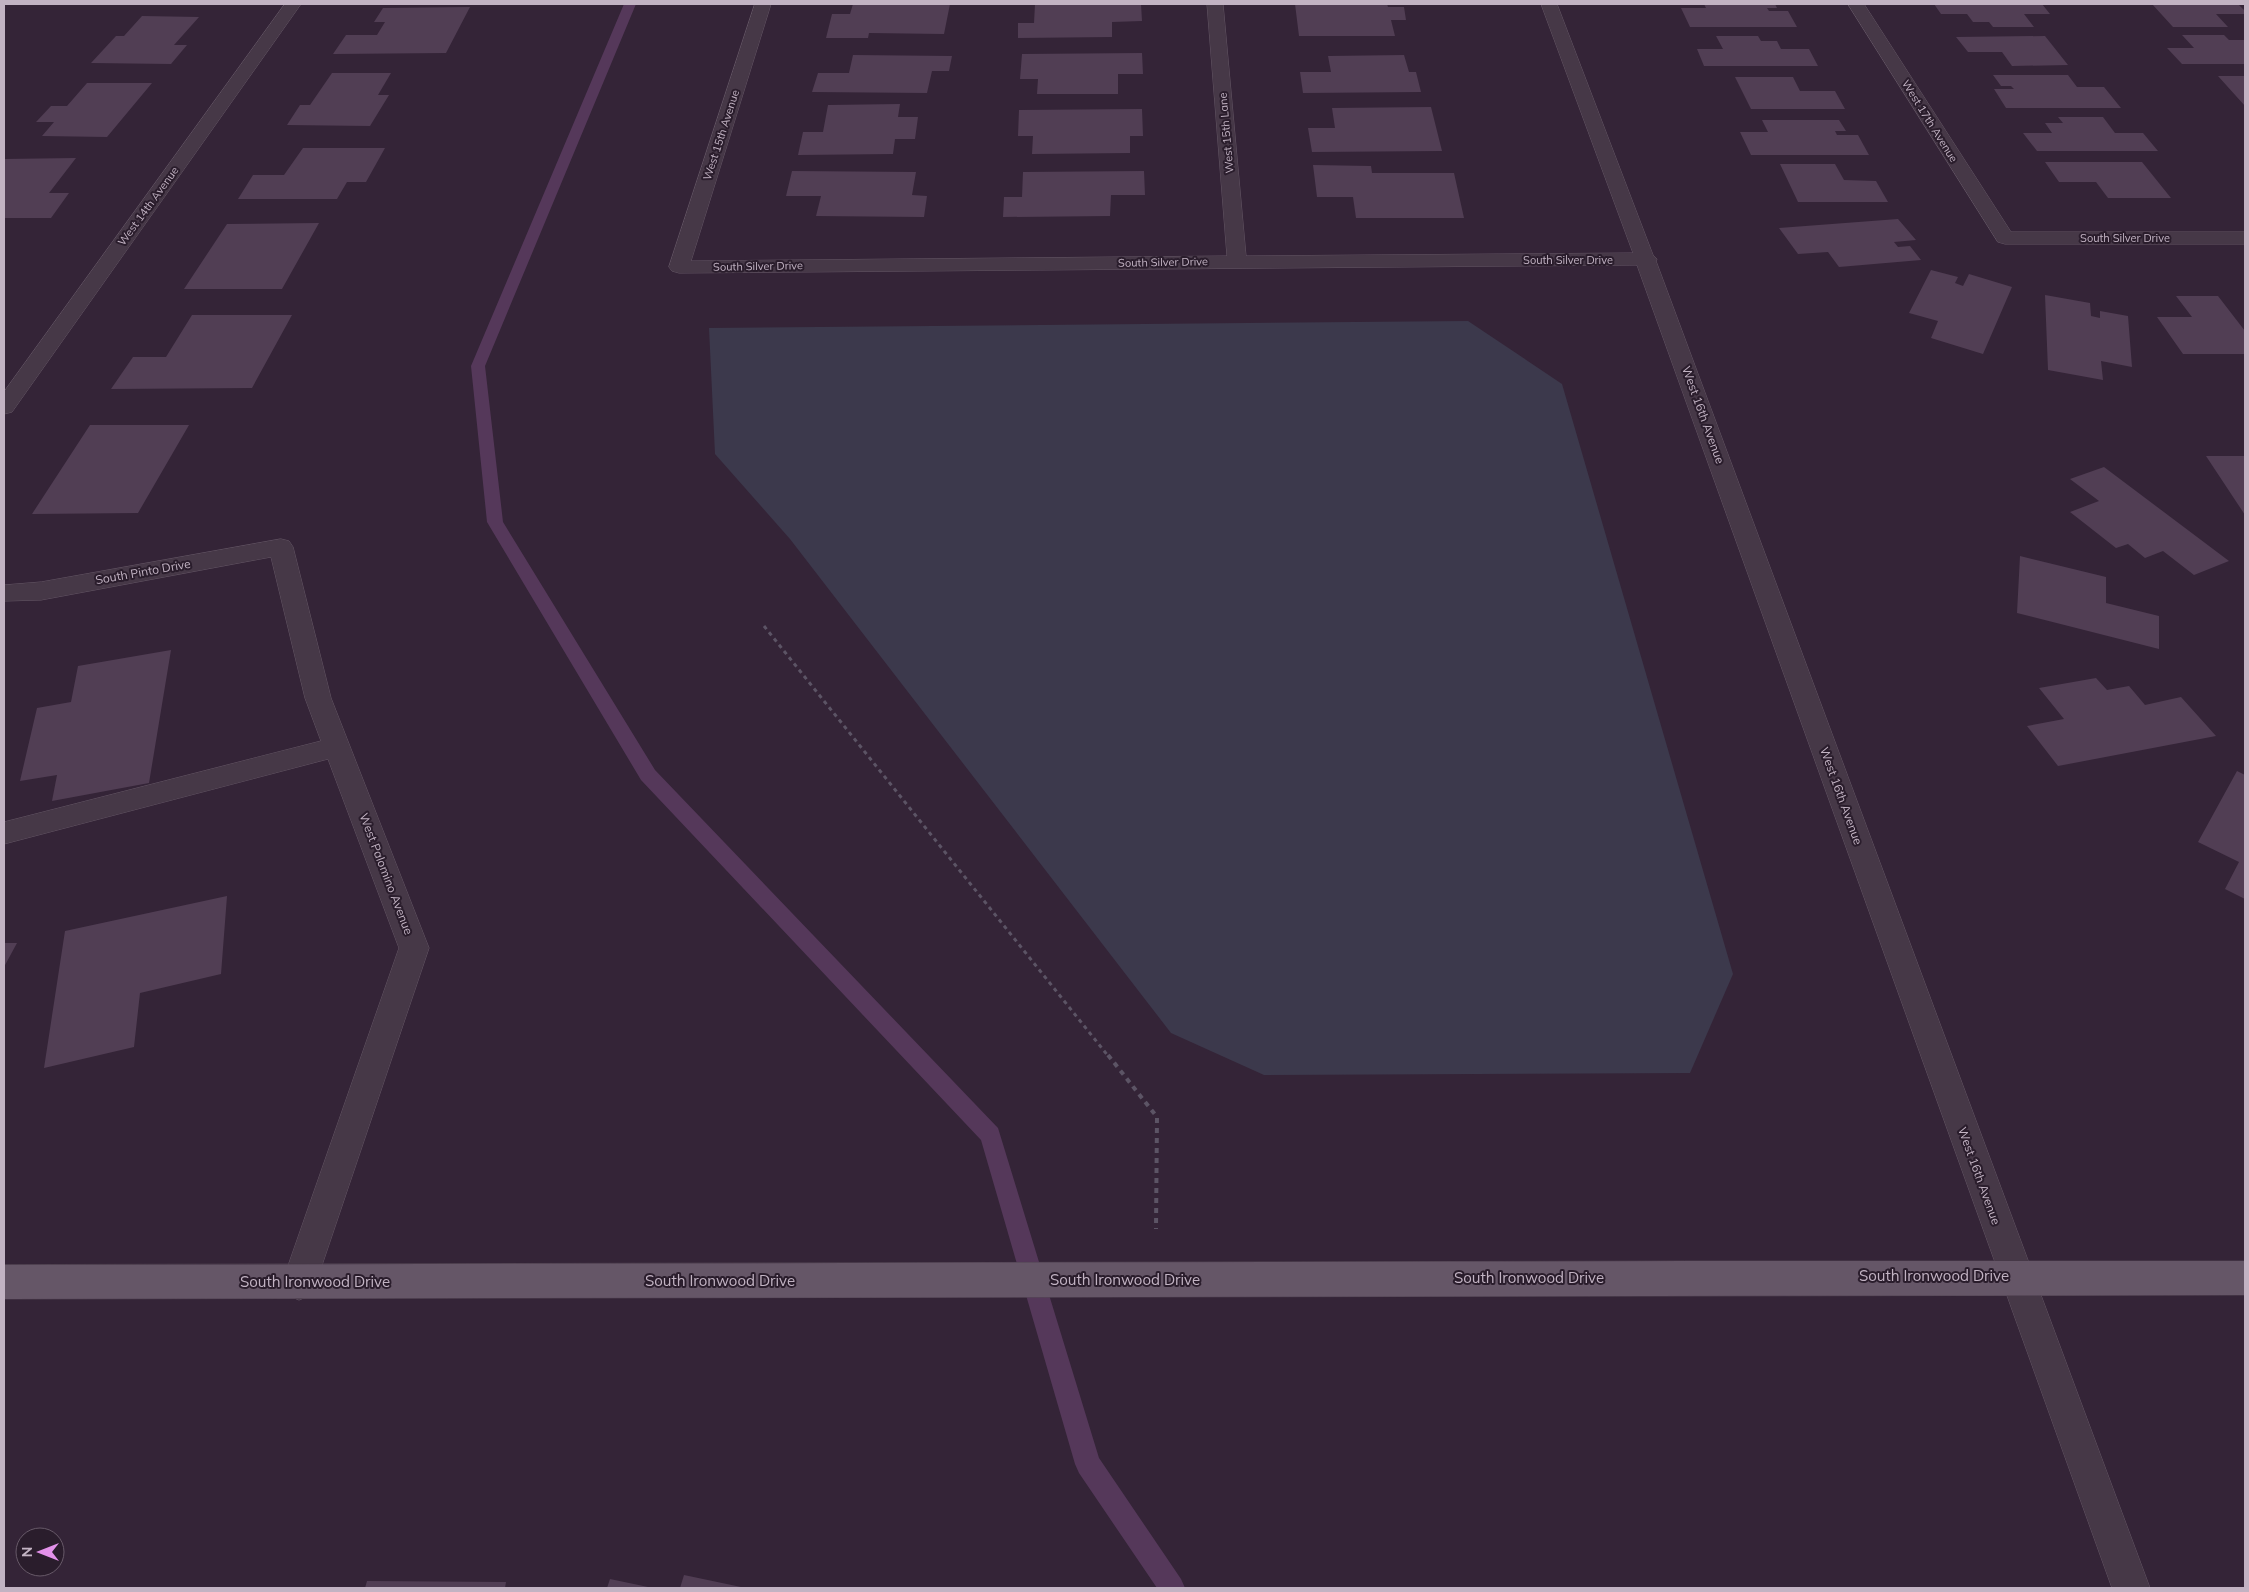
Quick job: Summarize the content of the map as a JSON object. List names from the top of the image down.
{
  "streets": {
    "main road": ["South Ironwood Drive"],
    "street": [
      "West 17th Avenue",
      "West 15th Lane",
      "West 15th Avenue",
      "West 14th Avenue",
      "South Silver Drive",
      "West 16th Avenue",
      "South Pinto Drive",
      "West Palomino Avenue"
    ]
  },
  "crossings": [
    ["West 17th Avenue", "South Silver Drive"],
    ["West 15th Lane", "South Silver Drive"],
    ["West 15th Avenue", "South Silver Drive"],
    ["South Silver Drive", "West 16th Avenue"],
    ["West 16th Avenue", "South Ironwood Drive"],
    ["South Pinto Drive", "West Palomino Avenue"],
    ["West Palomino Avenue", "South Ironwood Drive"]
  ],
  "north": "left"
}
